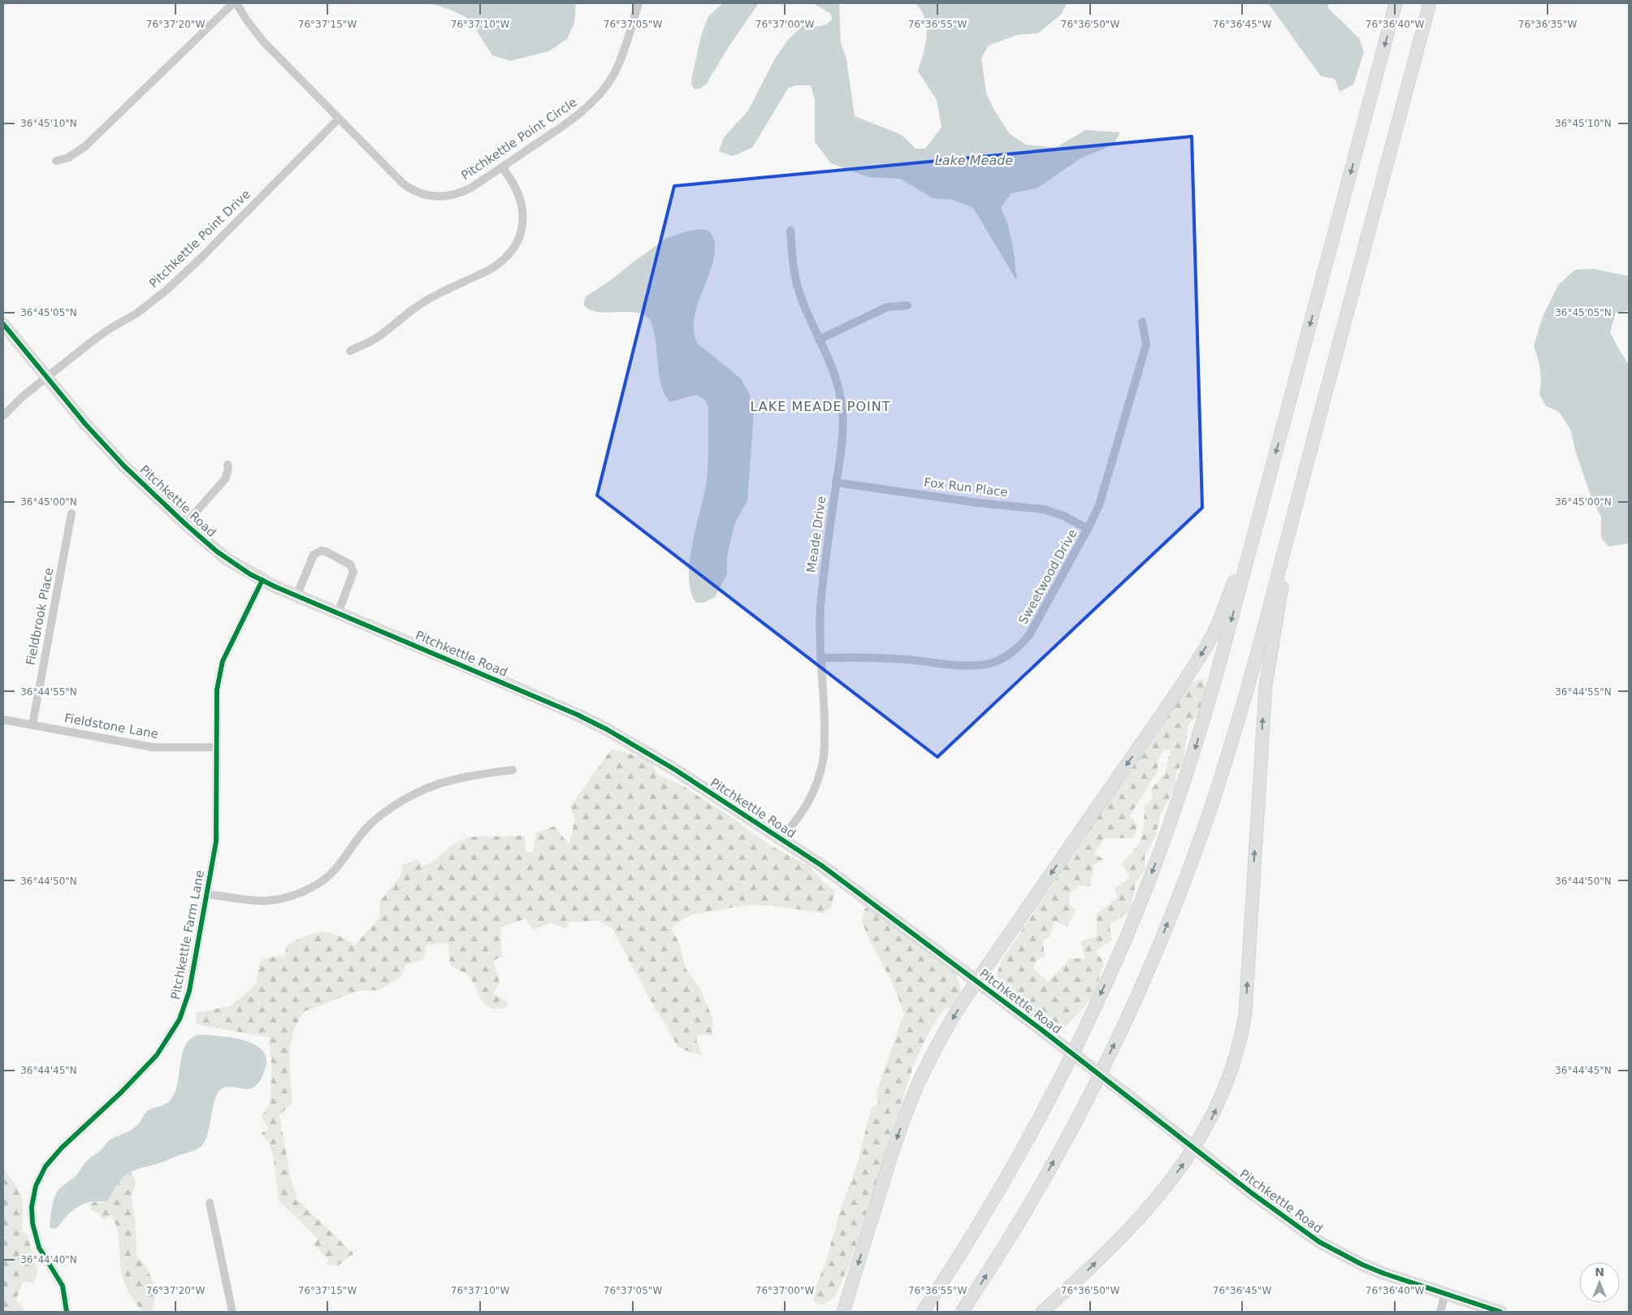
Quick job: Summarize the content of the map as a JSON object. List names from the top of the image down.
{
  "streets": {
    "main road": ["Pitchkettle Road"],
    "street": [
      "Pitchkettle Point Circle",
      "Pitchkettle Point Drive",
      "Fox Run Place",
      "Meade Drive",
      "Sweetwood Drive",
      "Fieldbrook Place",
      "Fieldstone Lane",
      "Pitchkettle Farm Lane"
    ]
  },
  "crossings": [
    ["Pitchkettle Point Circle", "Pitchkettle Point Drive"],
    ["Pitchkettle Point Drive", "Pitchkettle Road"],
    ["Fox Run Place", "Meade Drive"],
    ["Fox Run Place", "Sweetwood Drive"],
    ["Pitchkettle Road", "Meade Drive"],
    ["Pitchkettle Road", "Pitchkettle Farm Lane"],
    ["Meade Drive", "Sweetwood Drive"],
    ["Fieldbrook Place", "Fieldstone Lane"],
    ["Fieldstone Lane", "Pitchkettle Farm Lane"]
  ],
  "districts": ["LAKE MEADE POINT"],
  "water": ["Lake Meade"],
  "north": "top",
  "coordinates": [
    "76°37'20\"W",
    "76°37'15\"W",
    "76°37'10\"W",
    "76°37'05\"W",
    "76°37'00\"W",
    "76°36'55\"W",
    "76°36'50\"W",
    "76°36'45\"W",
    "76°36'40\"W",
    "76°36'35\"W",
    "36°45'10\"N",
    "36°45'05\"N",
    "36°45'00\"N",
    "36°44'55\"N",
    "36°44'50\"N",
    "36°44'45\"N",
    "36°44'40\"N"
  ]
}
